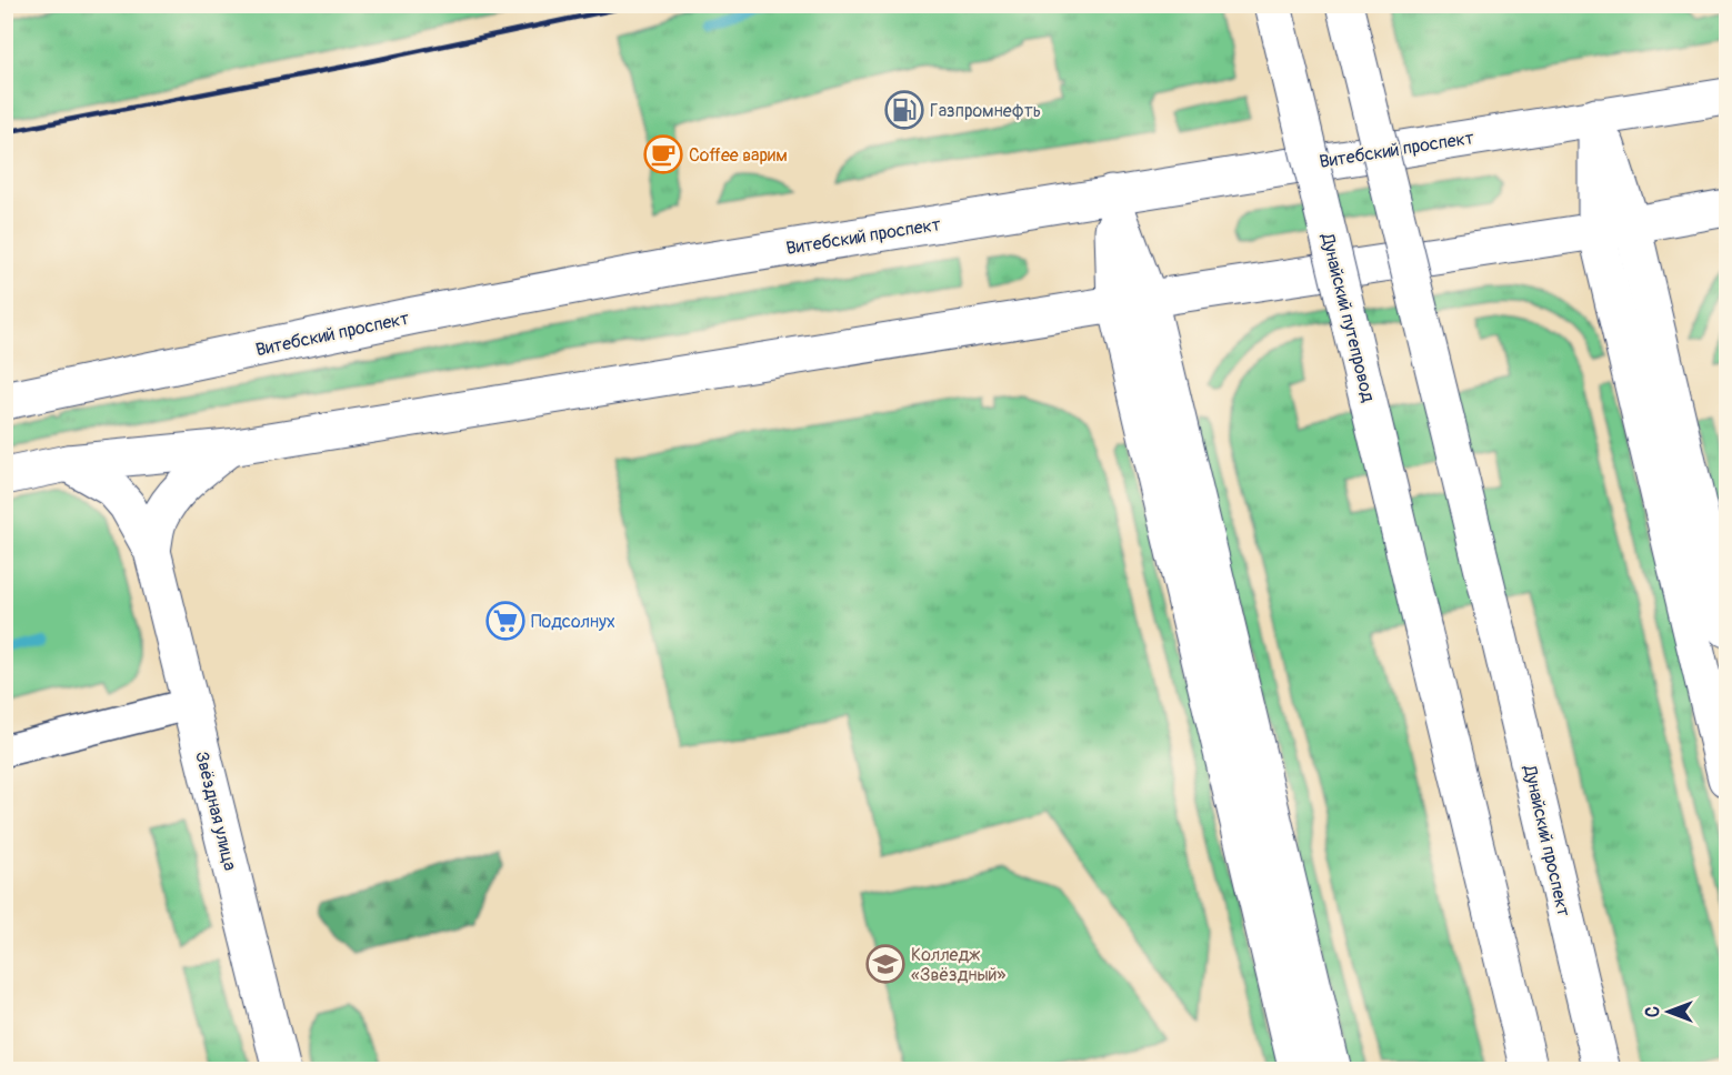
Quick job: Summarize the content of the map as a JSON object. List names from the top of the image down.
{
  "streets": {
    "main road": [
      "Витебский проспект",
      "Дунайский путепровод",
      "Звёздная улица",
      "Дунайский проспект"
    ]
  },
  "places": {
    "fuel station": ["Газпромнефть"],
    "cafe": ["Coffee варим"],
    "supermarket": ["Подсолнух"],
    "school or university": ["Колледж «Звёздный»"]
  },
  "north": "left"
}
